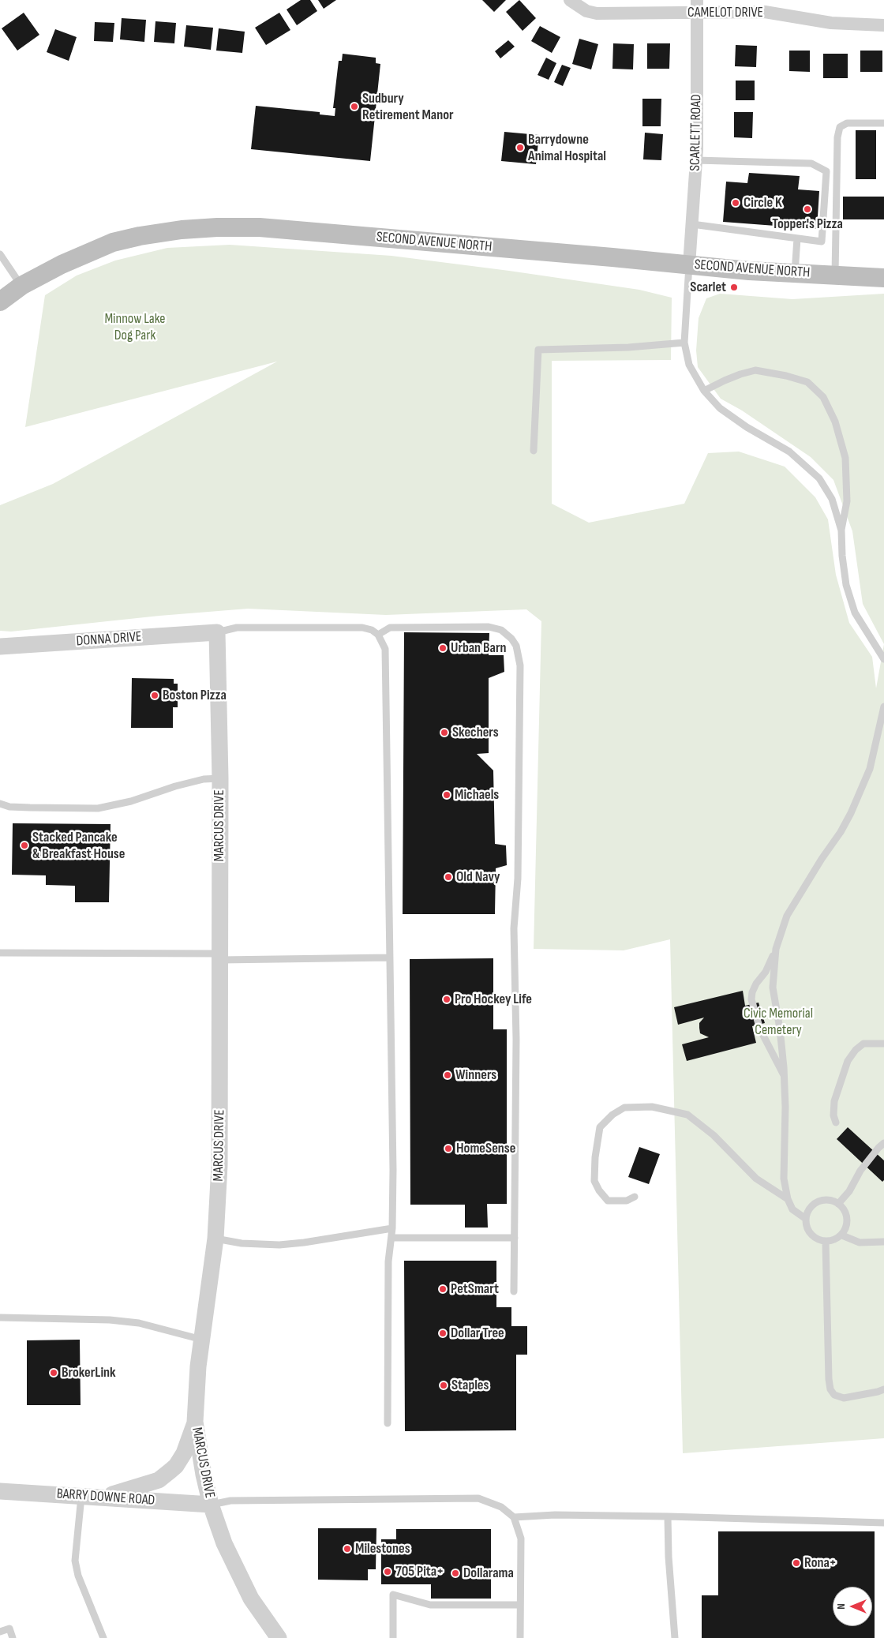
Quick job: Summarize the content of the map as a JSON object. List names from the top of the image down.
{
  "streets": {
    "main road": ["SECOND AVENUE NORTH"],
    "street": [
      "CAMELOT DRIVE",
      "SCARLETT ROAD",
      "DONNA DRIVE",
      "MARCUS DRIVE",
      "BARRY DOWNE ROAD"
    ]
  },
  "crossings": [
    ["CAMELOT DRIVE", "SCARLETT ROAD"],
    ["SCARLETT ROAD", "SECOND AVENUE NORTH"],
    ["DONNA DRIVE", "MARCUS DRIVE"],
    ["MARCUS DRIVE", "BARRY DOWNE ROAD"]
  ],
  "parks": ["Minnow Lake Dog Park", "Civic Memorial Cemetery"],
  "places": [
    "Sudbury Retirement Manor",
    "Barrydowne Animal Hospital",
    "Circle K",
    "Topper's Pizza",
    "Scarlet",
    "Urban Barn",
    "Boston Pizza",
    "Skechers",
    "Michaels",
    "Stacked Pancake & Breakfast House",
    "Old Navy",
    "Pro Hockey Life",
    "Winners",
    "HomeSense",
    "PetSmart",
    "Dollar Tree",
    "BrokerLink",
    "Staples",
    "Milestones",
    "Rona+",
    "705 Pita+",
    "Dollarama"
  ],
  "north": "left"
}
